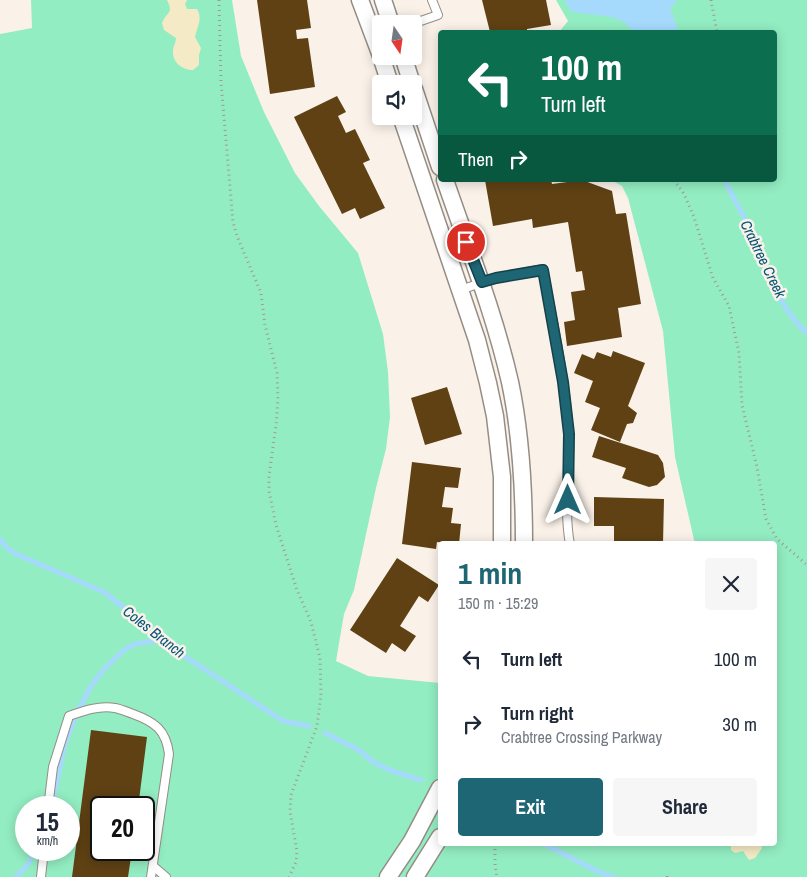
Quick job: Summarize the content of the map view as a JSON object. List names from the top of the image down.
{
  "water": ["Crabtree Creek", "Coles Branch"],
  "north": "bottom",
  "page": {
    "turn": ["100 m", "Turn left"],
    "then": "Then",
    "heading": ["1 min", "150 m · 15:29"],
    "list": [
      {
        "name": "Turn left",
        "value": "100 m"
      },
      {
        "name": "Turn right",
        "note": "Crabtree Crossing Parkway",
        "value": "30 m"
      }
    ],
    "buttons": ["Exit", "Share"],
    "speed": "15 km/h",
    "limit": "20"
  }
}
